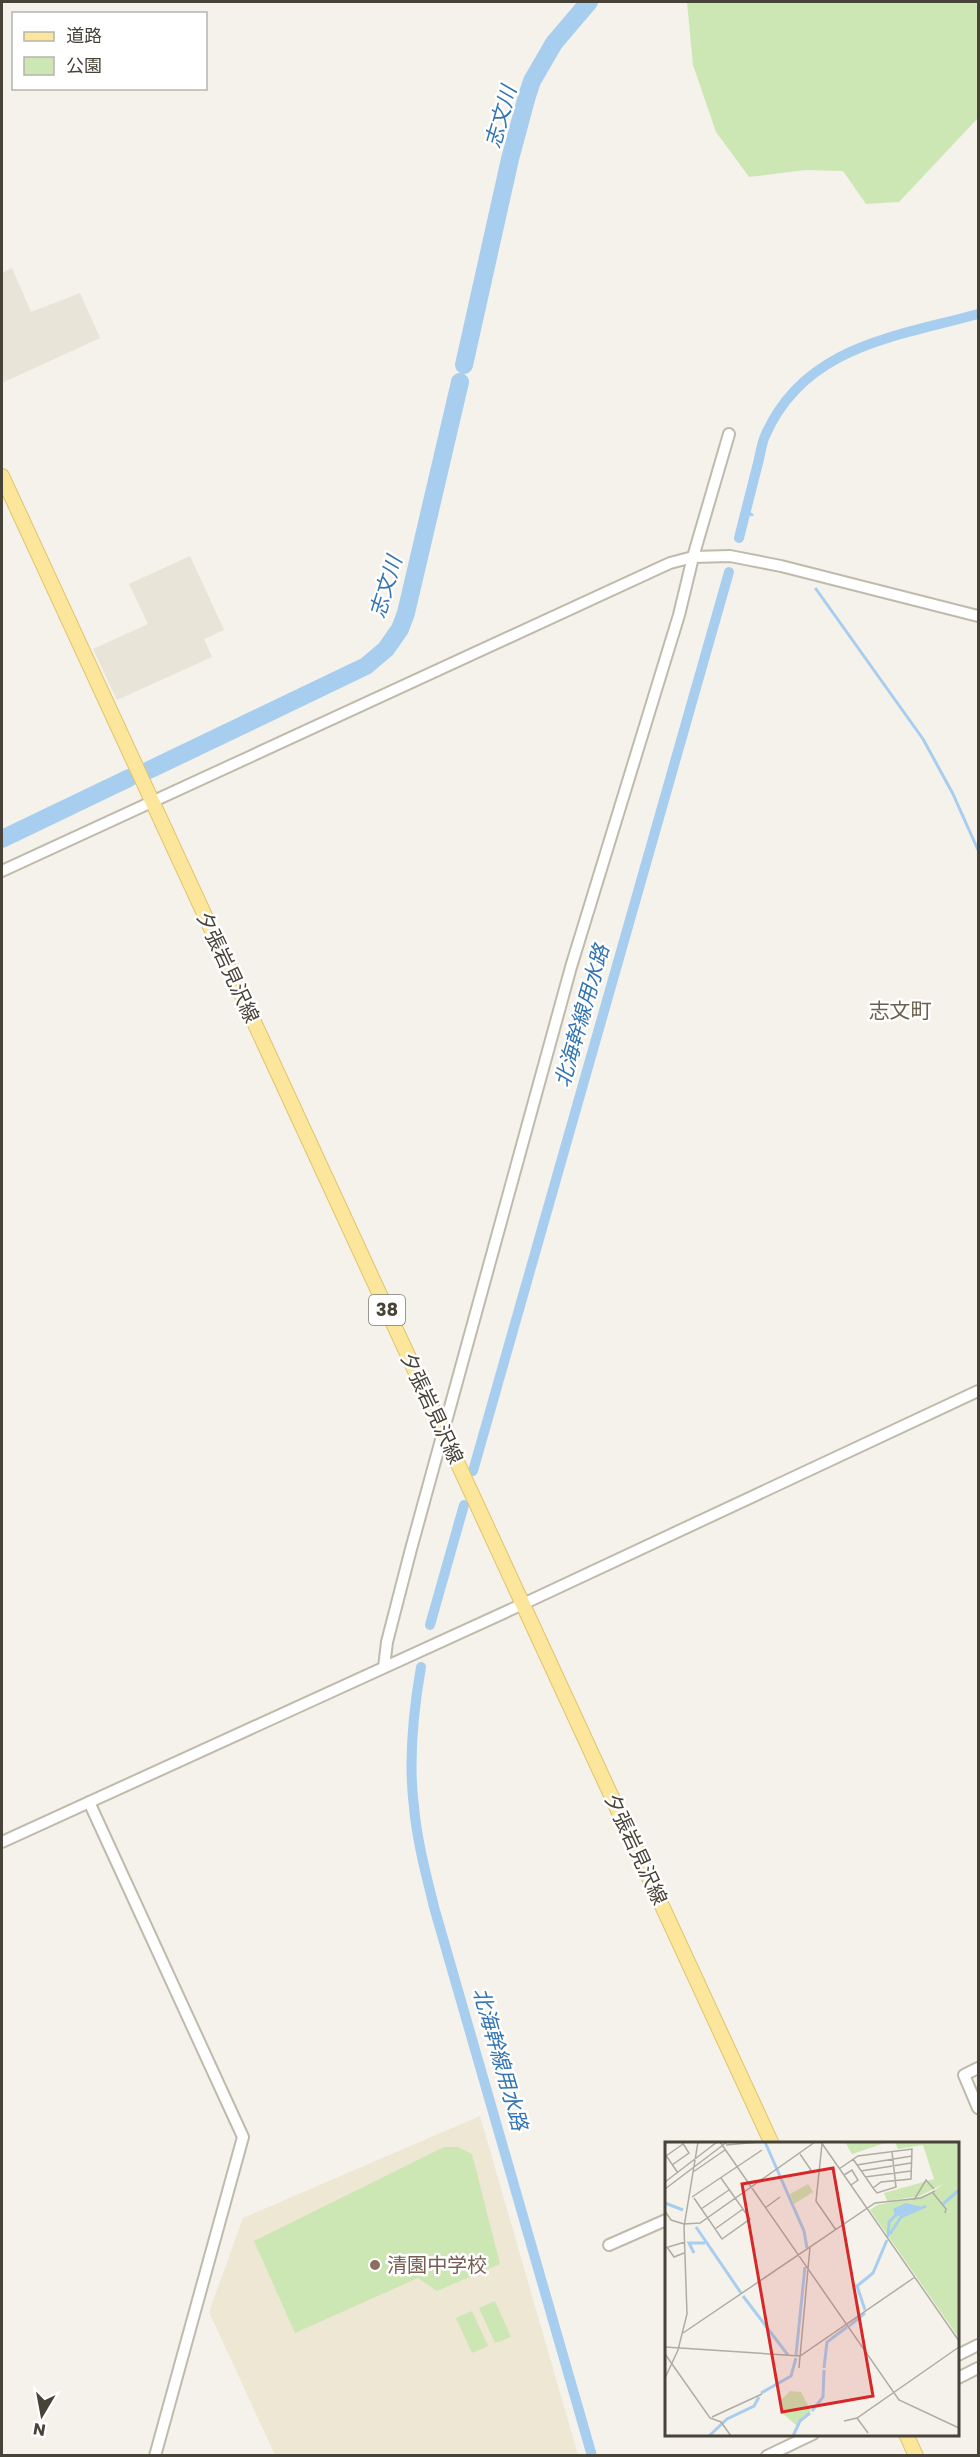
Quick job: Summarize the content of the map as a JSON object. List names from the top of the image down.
{
  "streets": {
    "main road": ["夕張岩見沢線", "38"]
  },
  "districts": ["志文町"],
  "water": ["志文川", "北海幹線用水路"],
  "places": ["清園中学校"],
  "legend": ["道路", "公園"],
  "north": "bottom"
}
